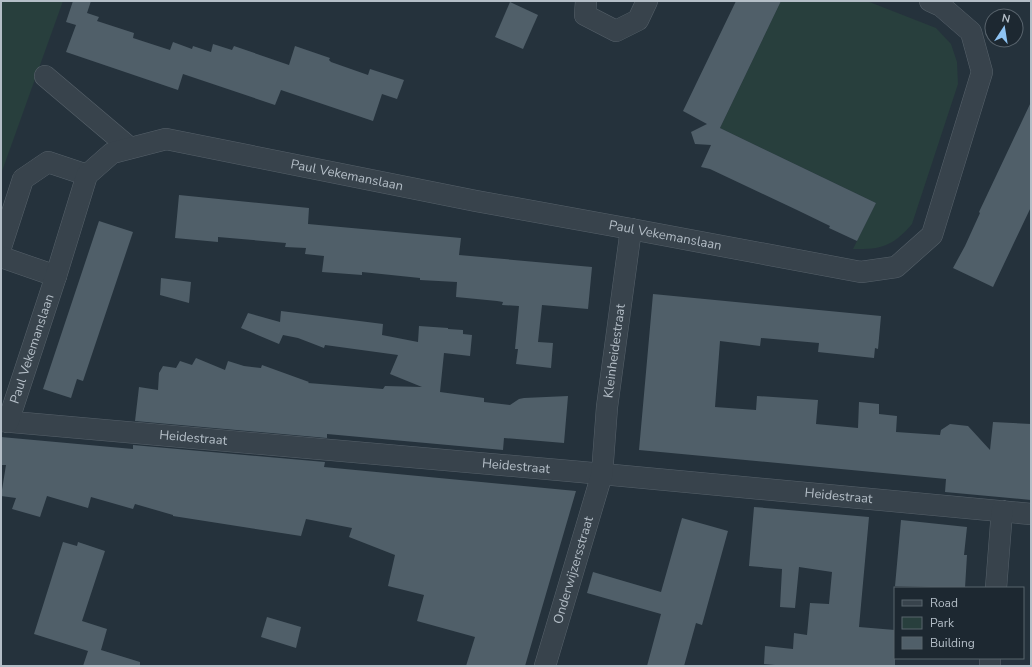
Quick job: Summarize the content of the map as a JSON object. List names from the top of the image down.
{
  "streets": {
    "street": [
      "Paul Vekemanslaan",
      "Kleinheidestraat",
      "Heidestraat",
      "Onderwijzersstraat"
    ]
  },
  "crossings": [
    ["Paul Vekemanslaan", "Kleinheidestraat"],
    ["Paul Vekemanslaan", "Heidestraat"],
    ["Kleinheidestraat", "Heidestraat"],
    ["Kleinheidestraat", "Onderwijzersstraat"],
    ["Heidestraat", "Onderwijzersstraat"]
  ],
  "legend": ["Road", "Park", "Building"],
  "north": "top"
}
